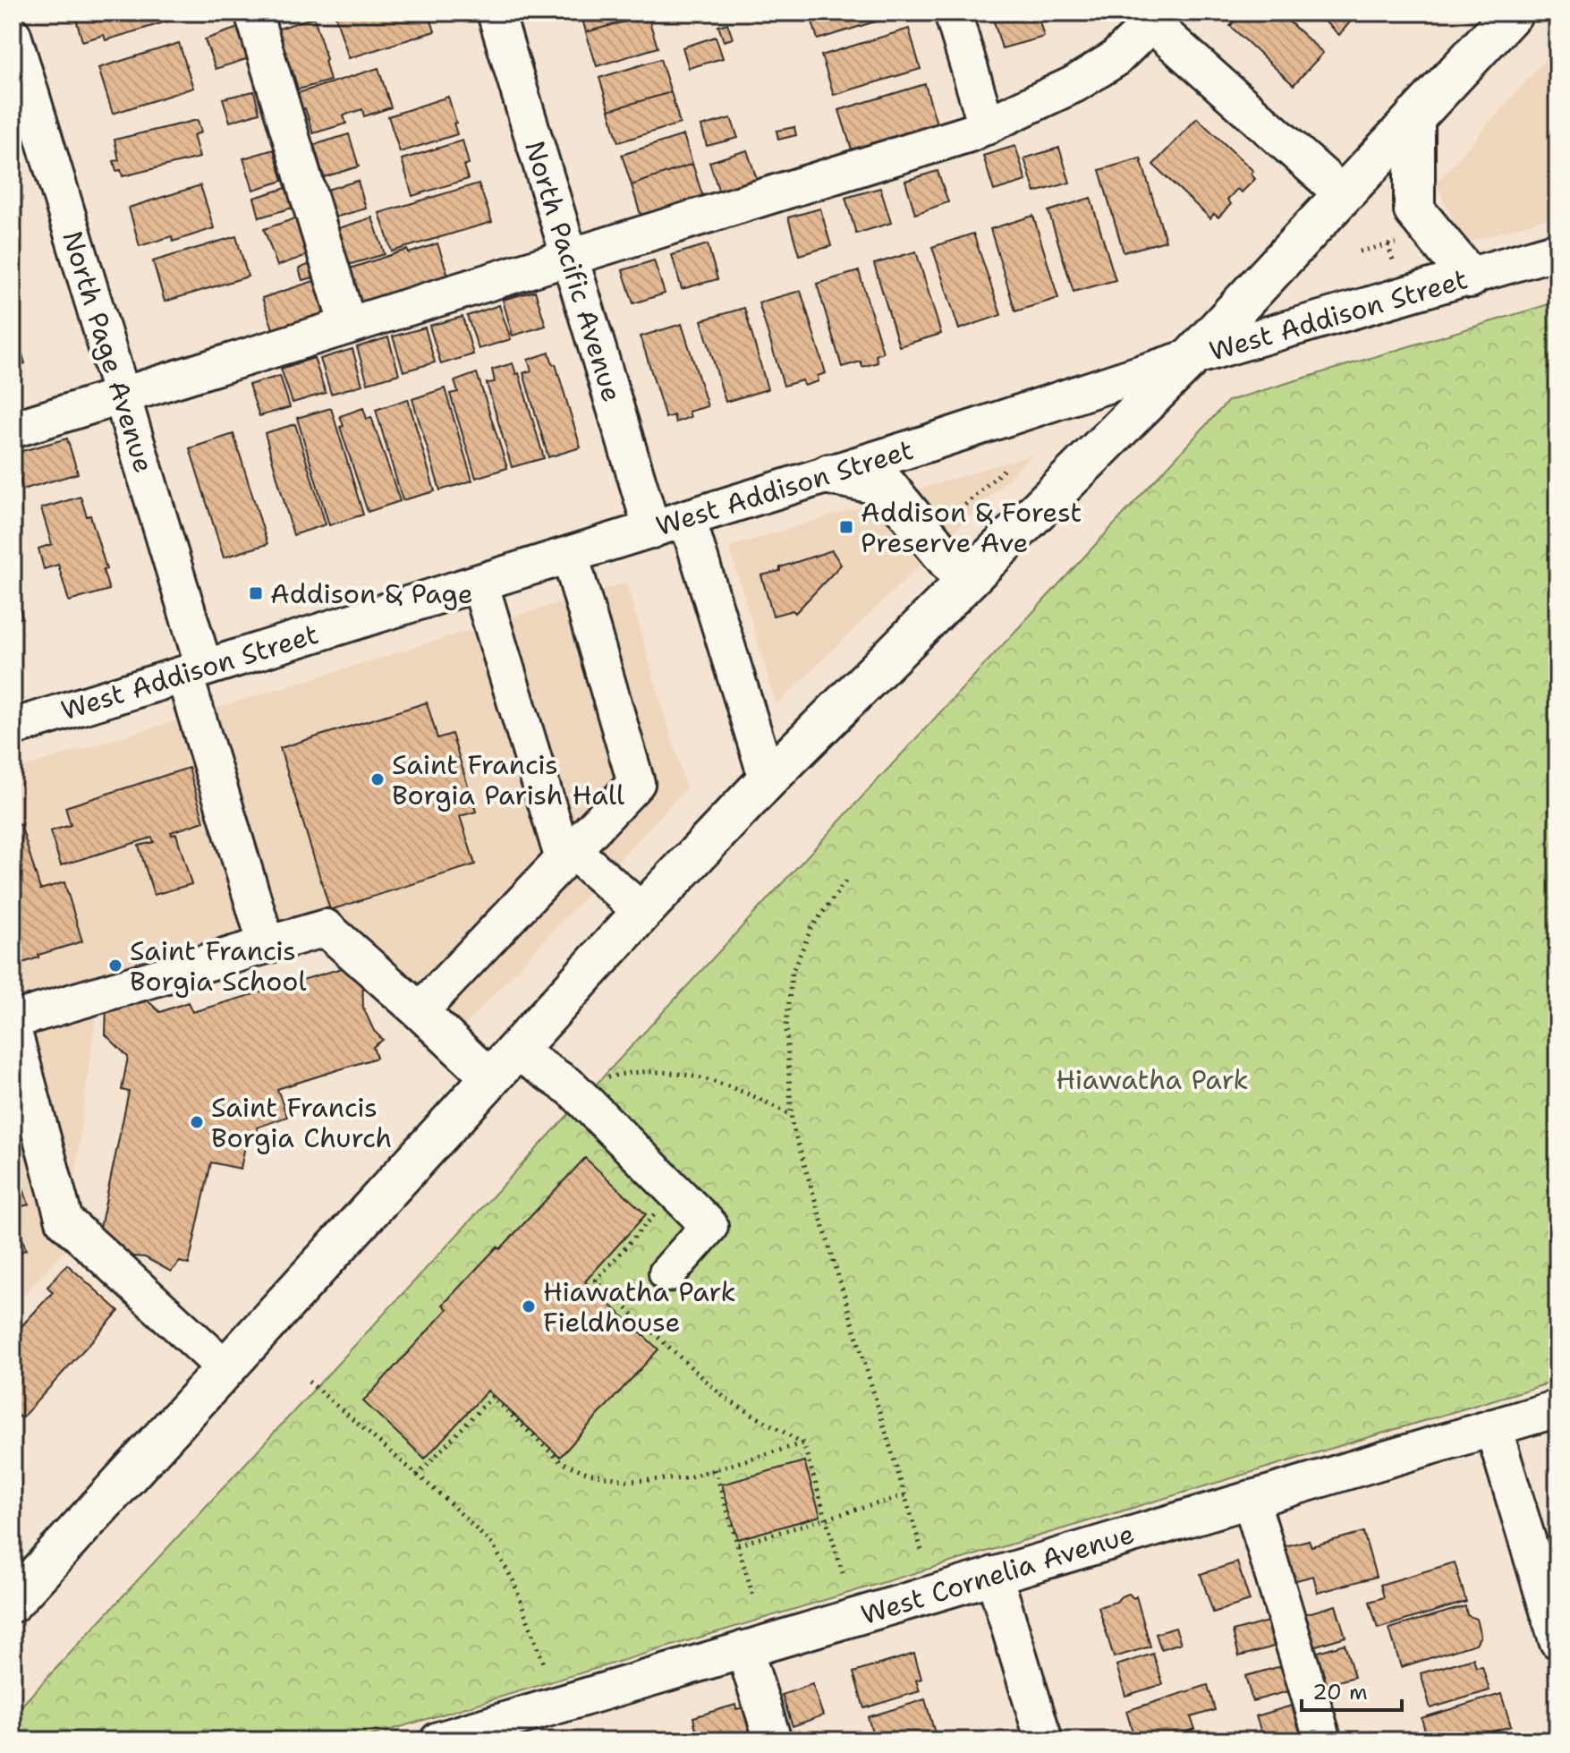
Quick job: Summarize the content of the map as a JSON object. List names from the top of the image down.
{
  "streets": {
    "street": [
      "North Pacific Avenue",
      "West Addison Street",
      "North Page Avenue",
      "West Cornelia Avenue"
    ]
  },
  "crossings": [
    ["North Pacific Avenue", "West Addison Street"],
    ["West Addison Street", "North Page Avenue"]
  ],
  "parks": ["Hiawatha Park"],
  "places": {
    "transit": ["Addison & Forest Preserve Ave", "Addison & Page"],
    "other": [
      "Saint Francis Borgia Parish Hall",
      "Saint Francis Borgia School",
      "Saint Francis Borgia Church",
      "Hiawatha Park Fieldhouse"
    ]
  },
  "scale_bar": "20 m"
}
